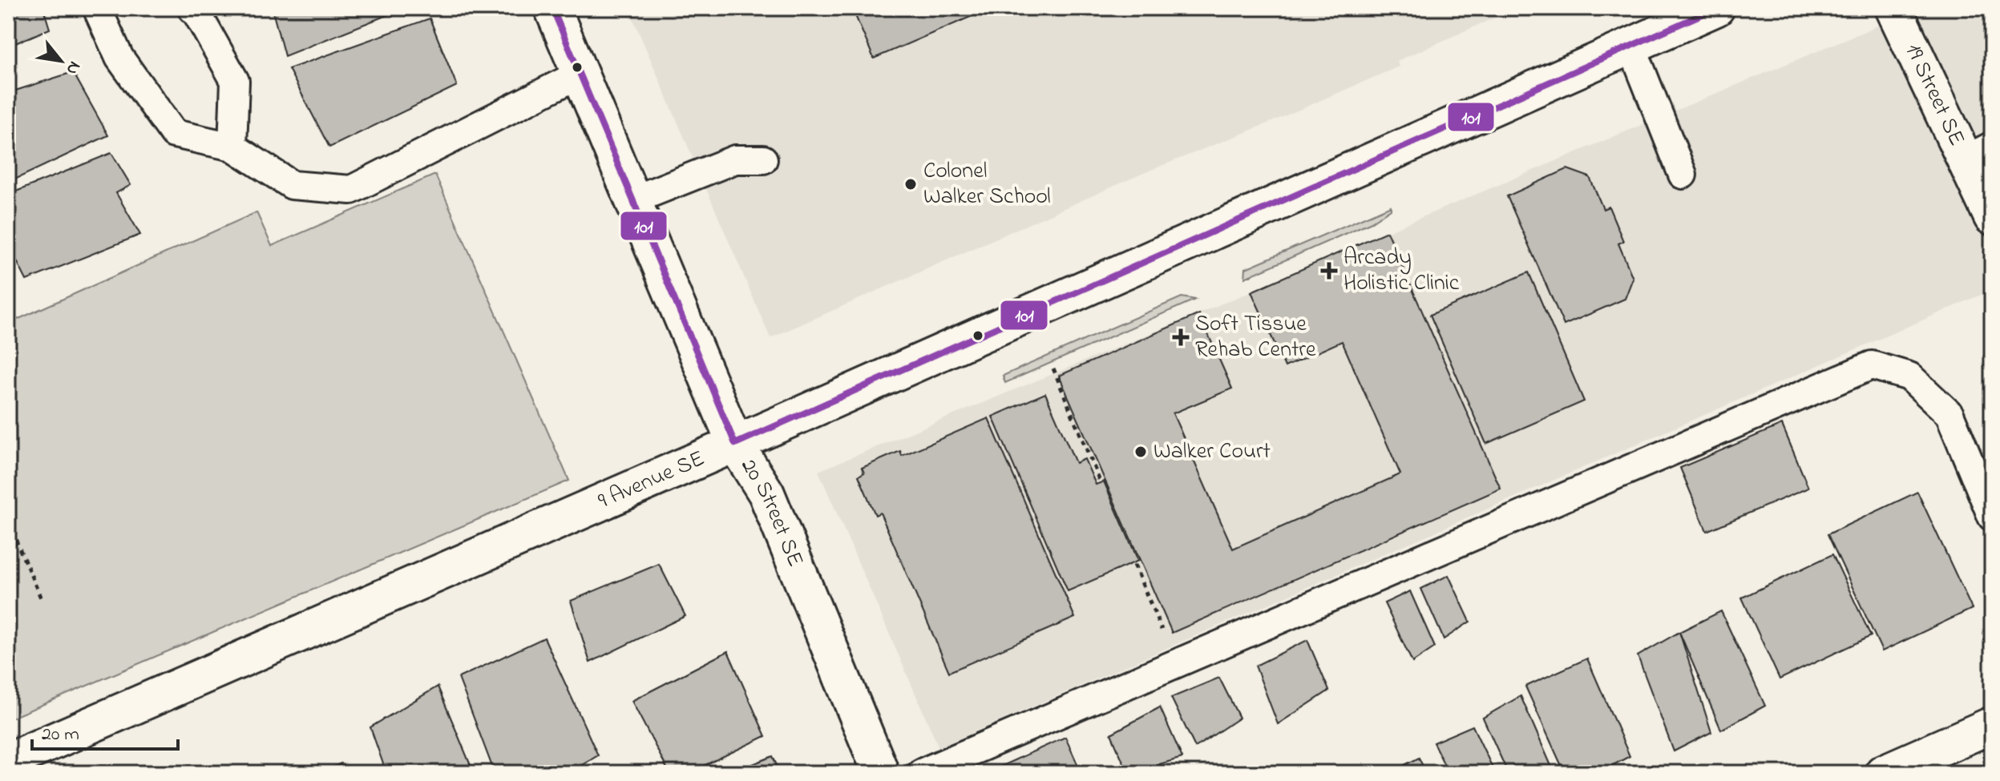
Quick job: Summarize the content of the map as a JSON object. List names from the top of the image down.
{
  "streets": {
    "street": ["19 Street SE", "9 Avenue SE", "20 Street SE"]
  },
  "crossings": [
    ["9 Avenue SE", "20 Street SE"]
  ],
  "places": {
    "other": ["Colonel Walker School", "Walker Court"],
    "health": ["Arcady Holistic Clinic", "Soft Tissue Rehab Centre"]
  },
  "lines": ["transit line 101"],
  "scale_bar": "20 m",
  "north": "bottom right"
}
